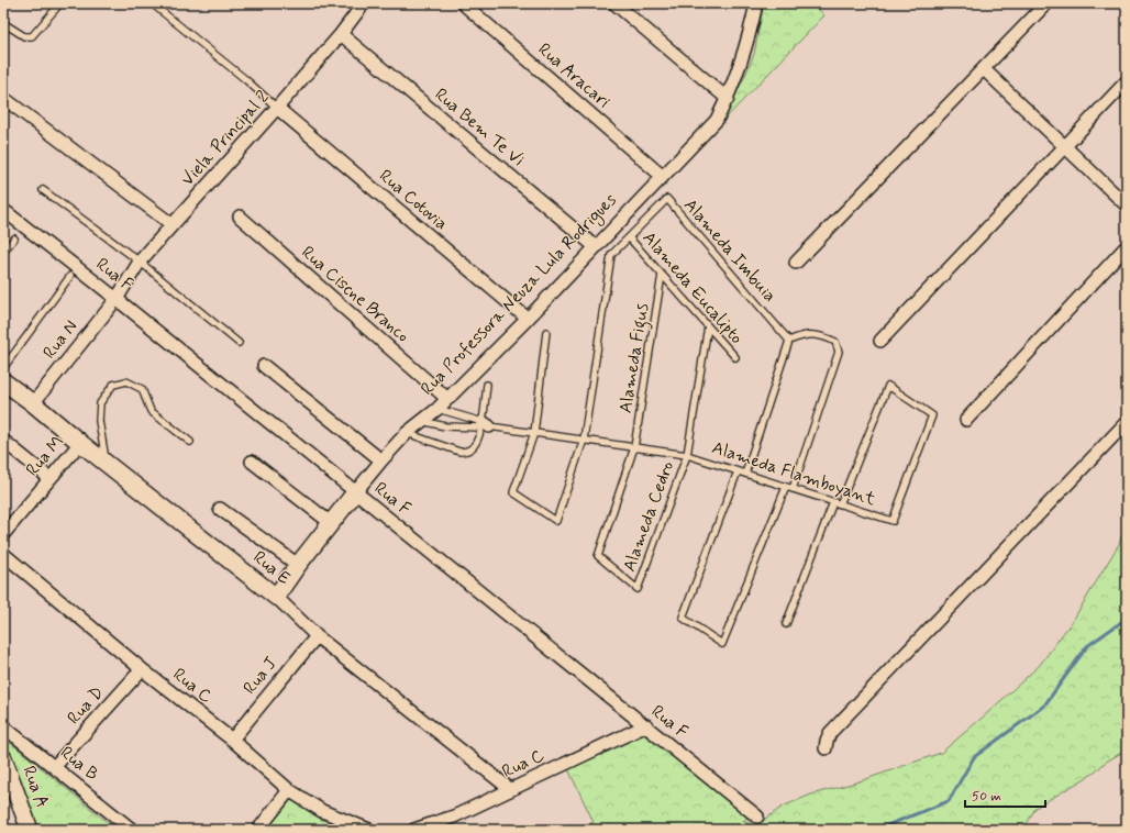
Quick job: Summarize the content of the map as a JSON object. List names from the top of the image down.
{
  "streets": {
    "street": [
      "Rua Aracari",
      "Rua Bem Te Vi",
      "Viela Principal 2",
      "Rua Cotovia",
      "Rua F",
      "Rua Ciscne Branco",
      "Rua Professora Neuza Lula Rodrigues",
      "Rua N",
      "Rua M",
      "Rua E",
      "Rua J",
      "Rua C",
      "Rua D",
      "Rua B",
      "Rua A"
    ],
    "lane": [
      "Alameda Imbuia",
      "Alameda Eucalipto",
      "Alameda Figus",
      "Alameda Flamboyant",
      "Alameda Cedro"
    ]
  },
  "crossings": [
    ["Rua Aracari", "Rua Professora Neuza Lula Rodrigues"],
    ["Rua Bem Te Vi", "Viela Principal 2"],
    ["Rua Bem Te Vi", "Rua Professora Neuza Lula Rodrigues"],
    ["Viela Principal 2", "Rua Cotovia"],
    ["Viela Principal 2", "Rua F"],
    ["Viela Principal 2", "Rua N"],
    ["Rua Cotovia", "Rua Professora Neuza Lula Rodrigues"],
    ["Alameda Imbuia", "Alameda Eucalipto"],
    ["Alameda Imbuia", "Alameda Flamboyant"],
    ["Rua F", "Rua Professora Neuza Lula Rodrigues"],
    ["Rua F", "Rua N"],
    ["Rua F", "Rua C"],
    ["Alameda Eucalipto", "Alameda Figus"],
    ["Rua Ciscne Branco", "Rua Professora Neuza Lula Rodrigues"],
    ["Rua Professora Neuza Lula Rodrigues", "Rua E"],
    ["Rua N", "Rua E"],
    ["Alameda Figus", "Alameda Flamboyant"],
    ["Alameda Figus", "Alameda Cedro"],
    ["Rua M", "Rua E"],
    ["Alameda Flamboyant", "Alameda Cedro"],
    ["Rua E", "Rua J"],
    ["Rua E", "Rua C"],
    ["Rua J", "Rua C"],
    ["Rua C", "Rua D"],
    ["Rua D", "Rua B"]
  ],
  "scale_bar": "50 m"
}
